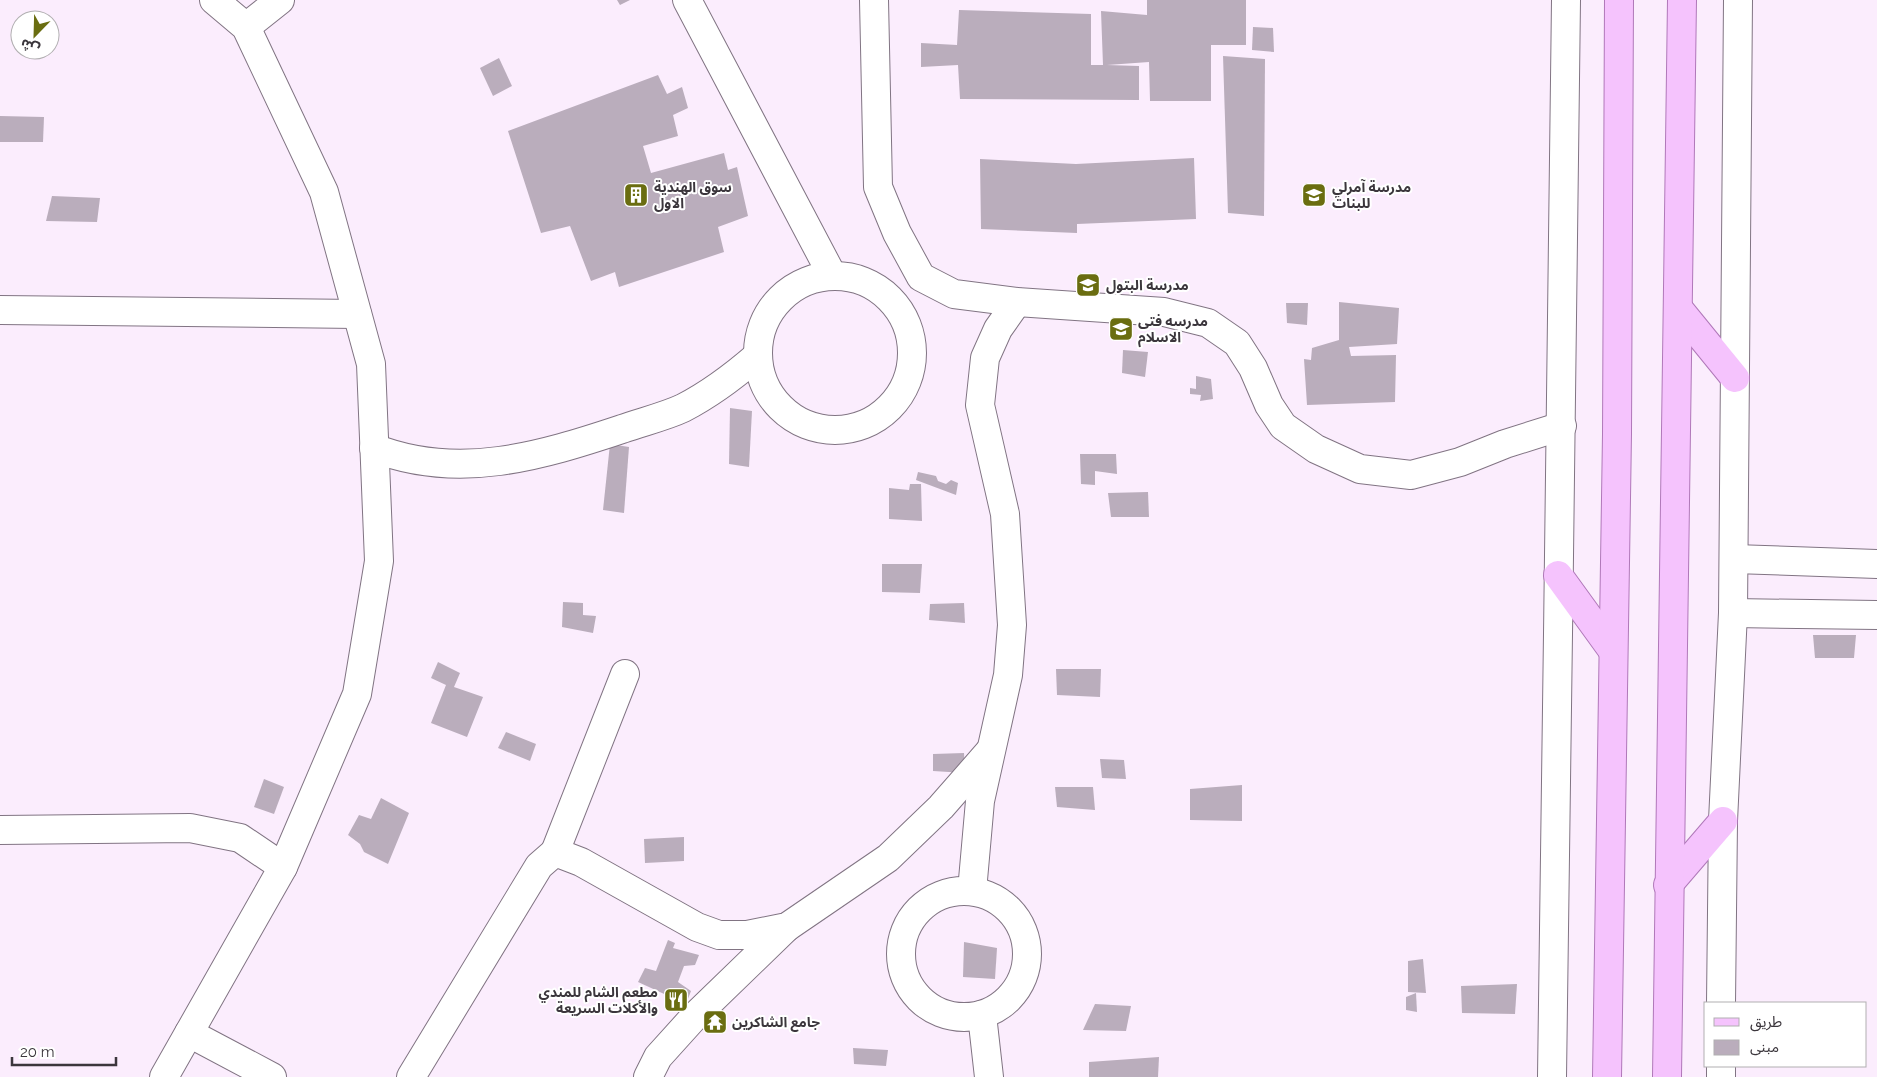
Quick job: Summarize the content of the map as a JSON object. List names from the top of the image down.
{
  "places": {
    "building": ["سوق الهندية الاول"],
    "school or university": ["مدرسة آمرلي للبنات", "مدرسة البتول", "مدرسه فتى الاسلام"],
    "restaurant": ["مطعم الشام للمندي والأكلات السريعة"],
    "temple": ["جامع الشاكرين"]
  },
  "legend": ["طريق", "مبنى"],
  "scale_bar": "20 m",
  "north": "bottom left"
}
